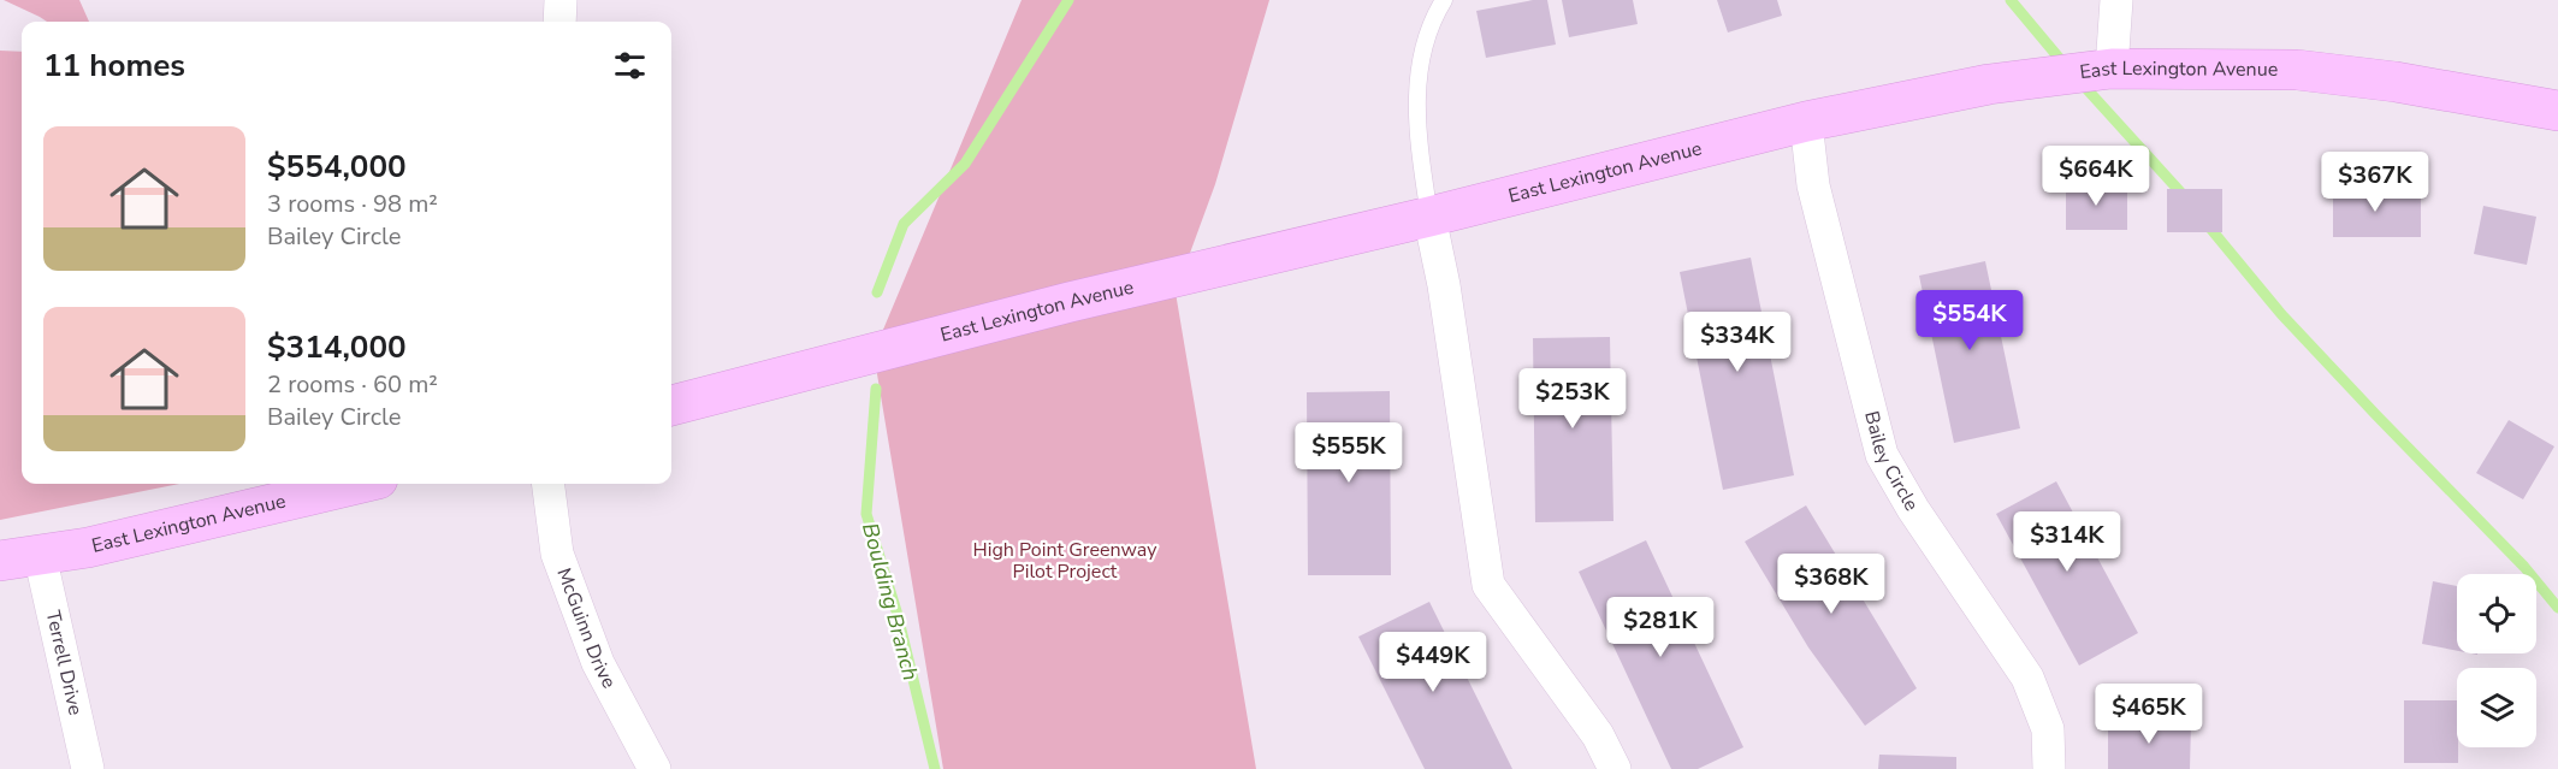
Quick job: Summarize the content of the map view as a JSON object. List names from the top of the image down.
{
  "streets": {
    "main road": ["East Lexington Avenue"],
    "street": ["Bailey Circle", "McGuinn Drive", "Terrell Drive"]
  },
  "crossings": [
    ["East Lexington Avenue", "Bailey Circle"],
    ["East Lexington Avenue", "Terrell Drive"]
  ],
  "water": ["Boulding Branch"],
  "parks": ["High Point Greenway Pilot Project"],
  "page": {
    "heading": "11 homes",
    "list": [
      {
        "name": "$554,000",
        "note": "3 rooms · 98 m² · Bailey Circle"
      },
      {
        "name": "$314,000",
        "note": "2 rooms · 60 m² · Bailey Circle"
      }
    ],
    "price": [
      "$664K",
      "$367K",
      "$554K",
      "$334K",
      "$253K",
      "$555K",
      "$314K",
      "$368K",
      "$281K",
      "$449K",
      "$465K"
    ]
  }
}
